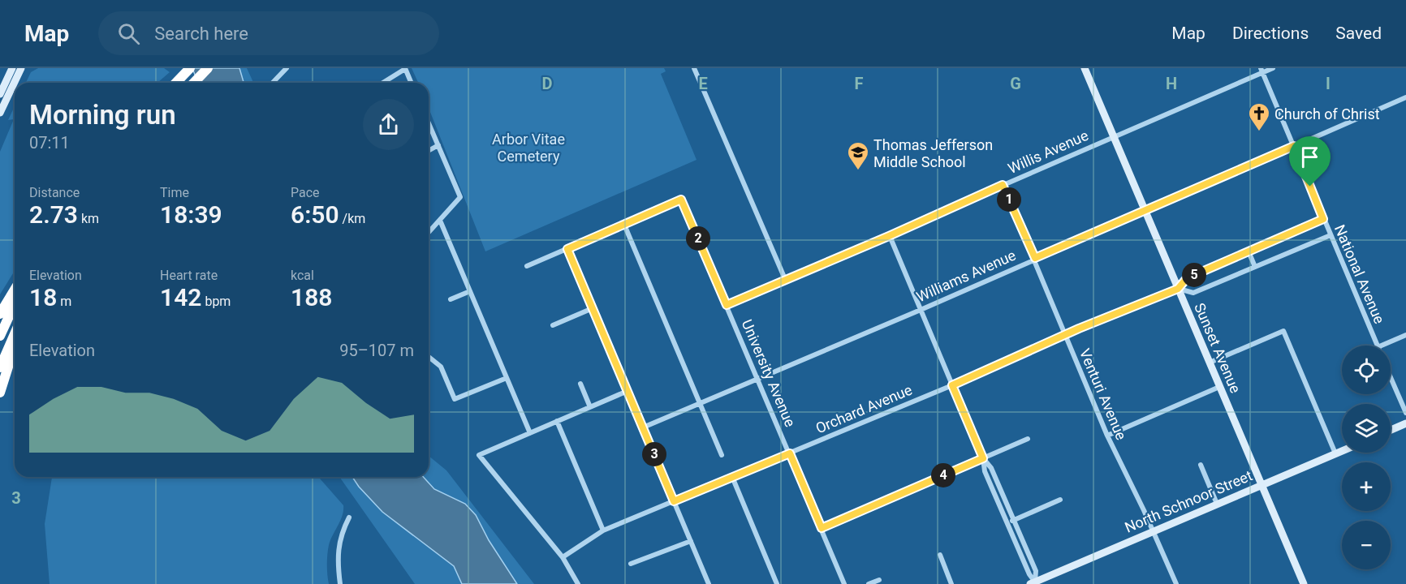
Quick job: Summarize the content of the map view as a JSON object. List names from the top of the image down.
{
  "streets": {
    "main road": ["Sunset Avenue", "North Schnoor Street"],
    "street": [
      "Willis Avenue",
      "National Avenue",
      "Williams Avenue",
      "University Avenue",
      "Venturi Avenue",
      "Orchard Avenue"
    ]
  },
  "crossings": [
    ["Willis Avenue", "National Avenue"],
    ["Willis Avenue", "Sunset Avenue"],
    ["Willis Avenue", "University Avenue"],
    ["Willis Avenue", "Venturi Avenue"],
    ["National Avenue", "Williams Avenue"],
    ["Williams Avenue", "Sunset Avenue"],
    ["Williams Avenue", "University Avenue"],
    ["Williams Avenue", "Venturi Avenue"],
    ["Sunset Avenue", "Orchard Avenue"],
    ["Sunset Avenue", "North Schnoor Street"],
    ["University Avenue", "Orchard Avenue"],
    ["Venturi Avenue", "Orchard Avenue"],
    ["Venturi Avenue", "North Schnoor Street"]
  ],
  "parks": ["Arbor Vitae Cemetery"],
  "places": {
    "church": ["Church of Christ"],
    "school or university": ["Thomas Jefferson Middle School"]
  },
  "page": {
    "header": "Map",
    "search": "Search here",
    "nav": ["Map", "Directions", "Saved"],
    "heading": ["Morning run", "07:11"],
    "stats": [
      ["Distance", "2.73 km"],
      ["Time", "18:39"],
      ["Pace", "6:50 /km"],
      ["Elevation", "18 m"],
      ["Heart rate", "142 bpm"],
      ["kcal", "188"]
    ],
    "pins": [
      "1",
      "2",
      "5",
      "3",
      "4"
    ],
    "chart": ["Elevation", "95–107 m"],
    "map_buttons": ["+", "−"]
  },
  "grid": {
    "columns": [
      "D",
      "E",
      "F",
      "G",
      "H",
      "I"
    ],
    "rows": ["3"]
  }
}
